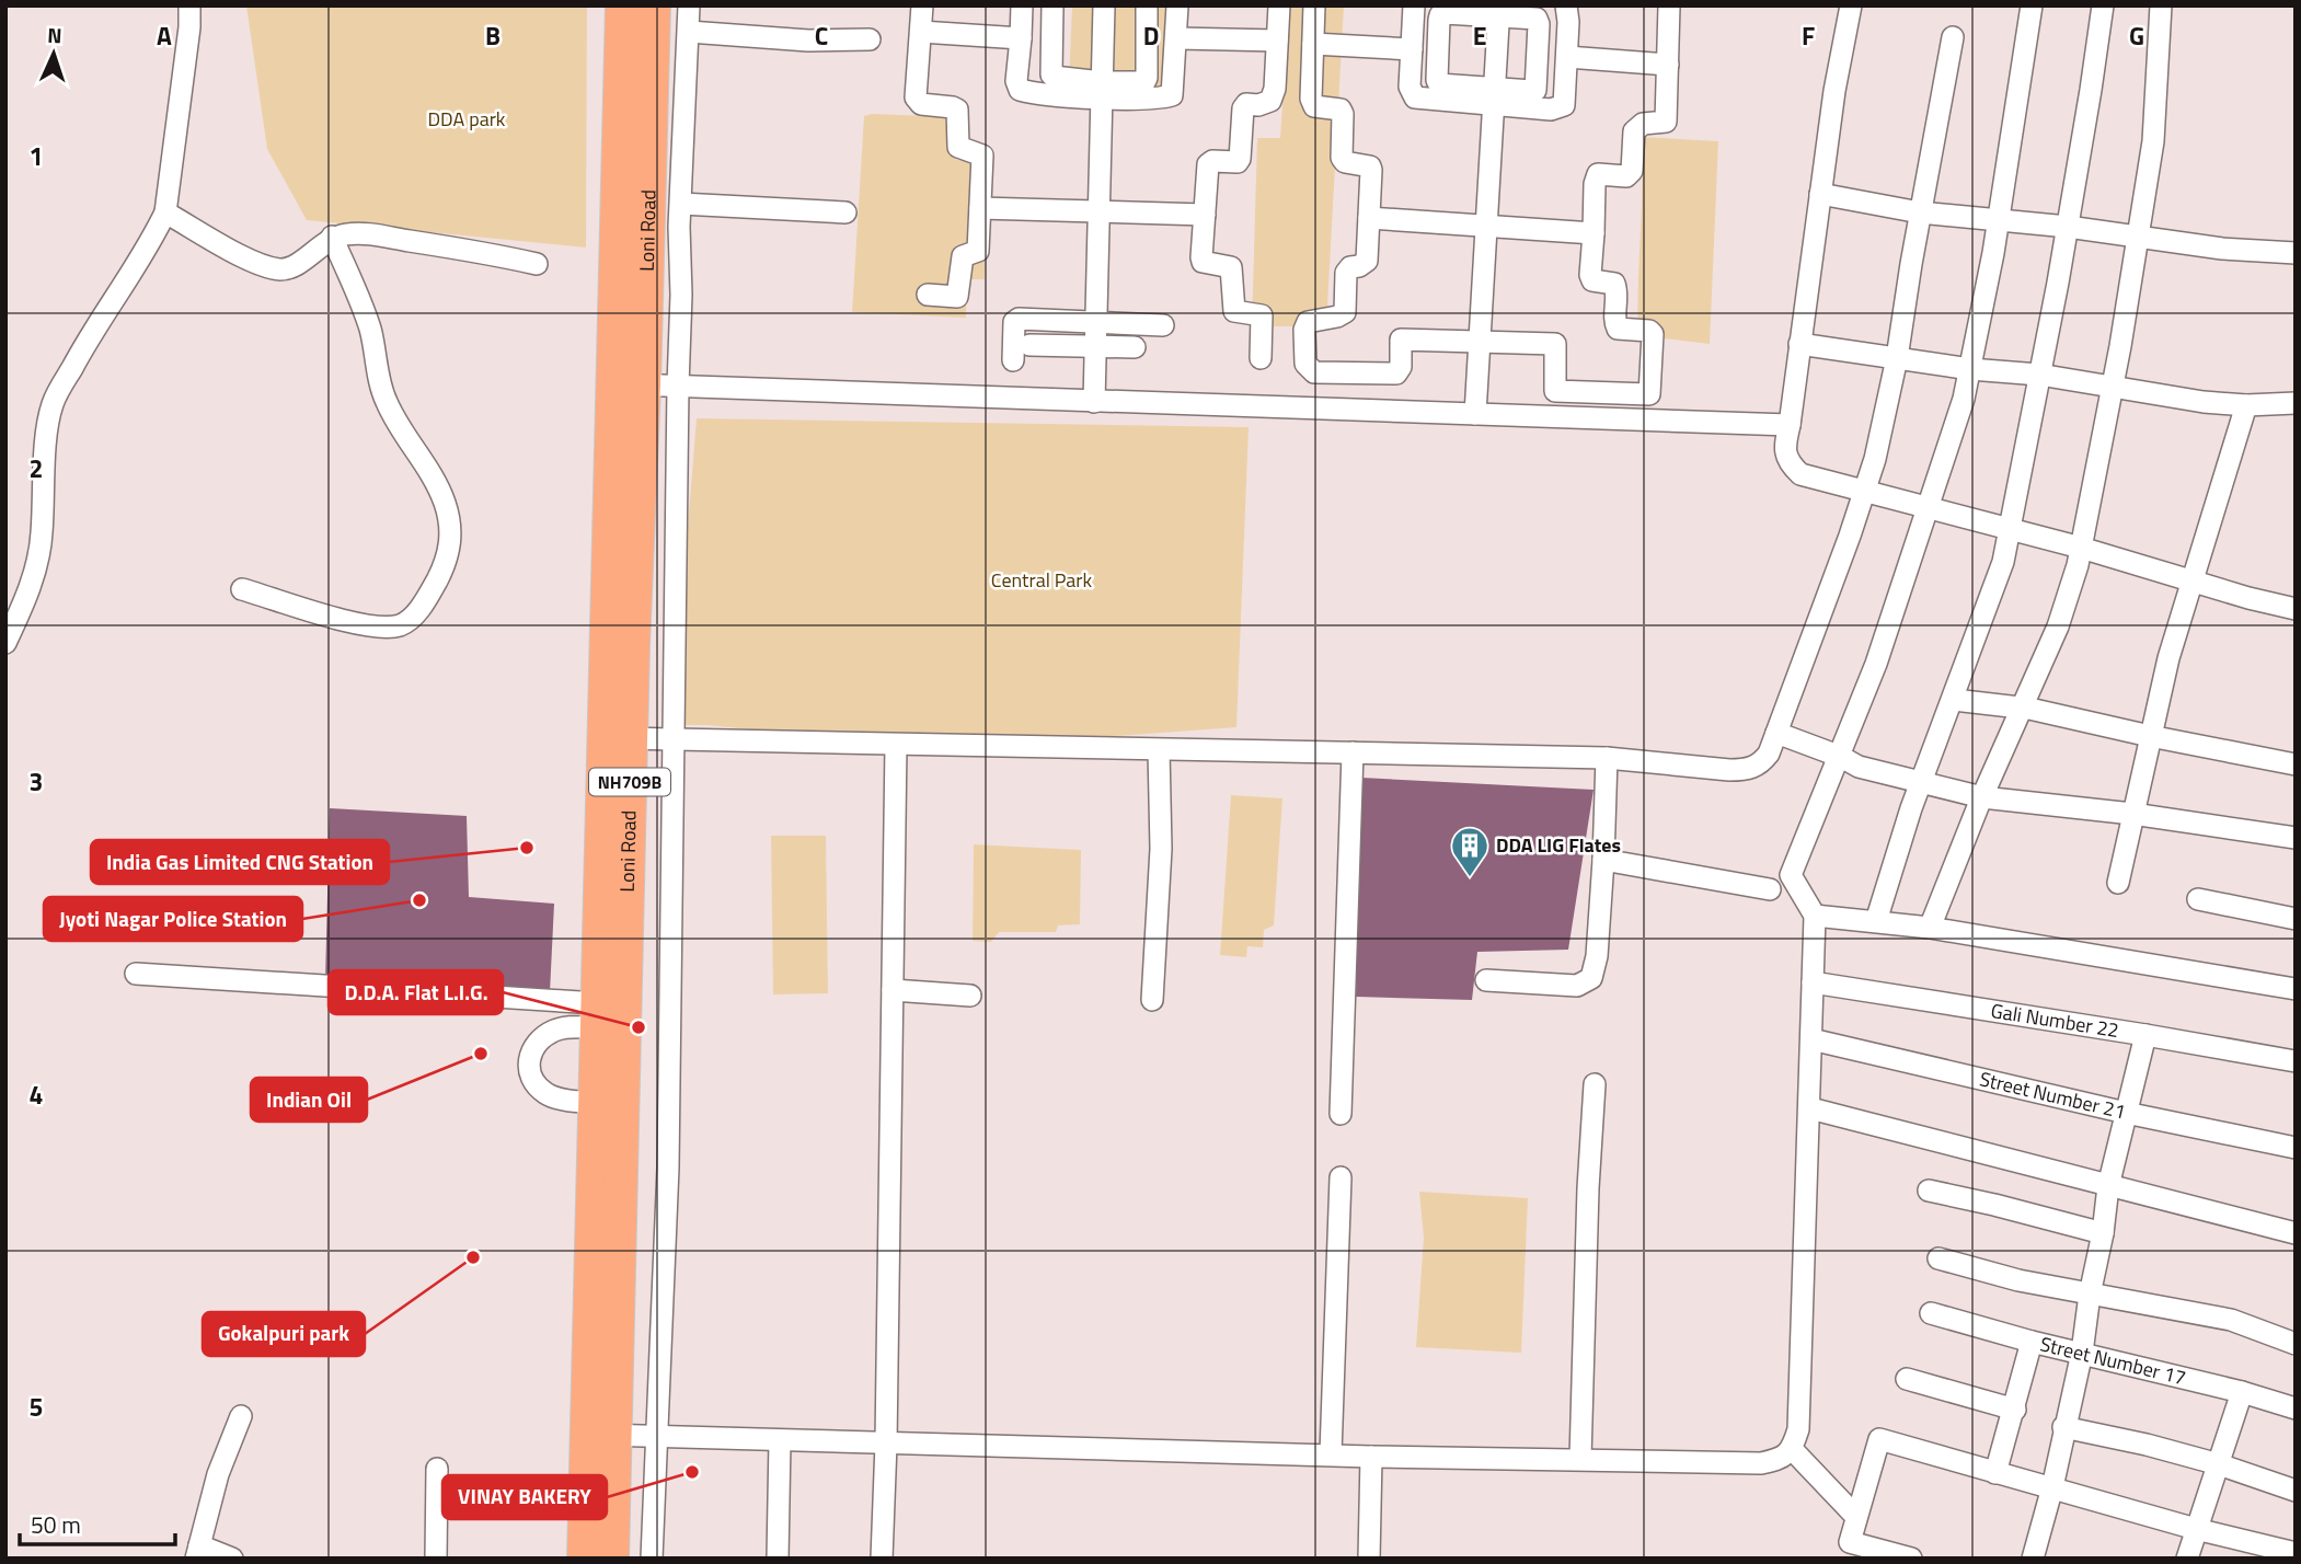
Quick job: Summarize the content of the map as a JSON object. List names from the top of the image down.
{
  "streets": {
    "highway": ["Loni Road", "NH709B"],
    "street": ["Gali Number 22", "Street Number 21", "Street Number 17"]
  },
  "parks": ["DDA park", "Central Park"],
  "places": {
    "other": [
      "India Gas Limited CNG Station",
      "Jyoti Nagar Police Station",
      "D.D.A. Flat L.I.G.",
      "Indian Oil",
      "Gokalpuri park",
      "VINAY BAKERY"
    ],
    "building": ["DDA LIG Flates"]
  },
  "scale_bar": "50 m",
  "north": "top",
  "grid": {
    "columns": [
      "A",
      "B",
      "C",
      "D",
      "E",
      "F",
      "G"
    ],
    "rows": [
      "1",
      "2",
      "3",
      "4",
      "5"
    ]
  }
}
